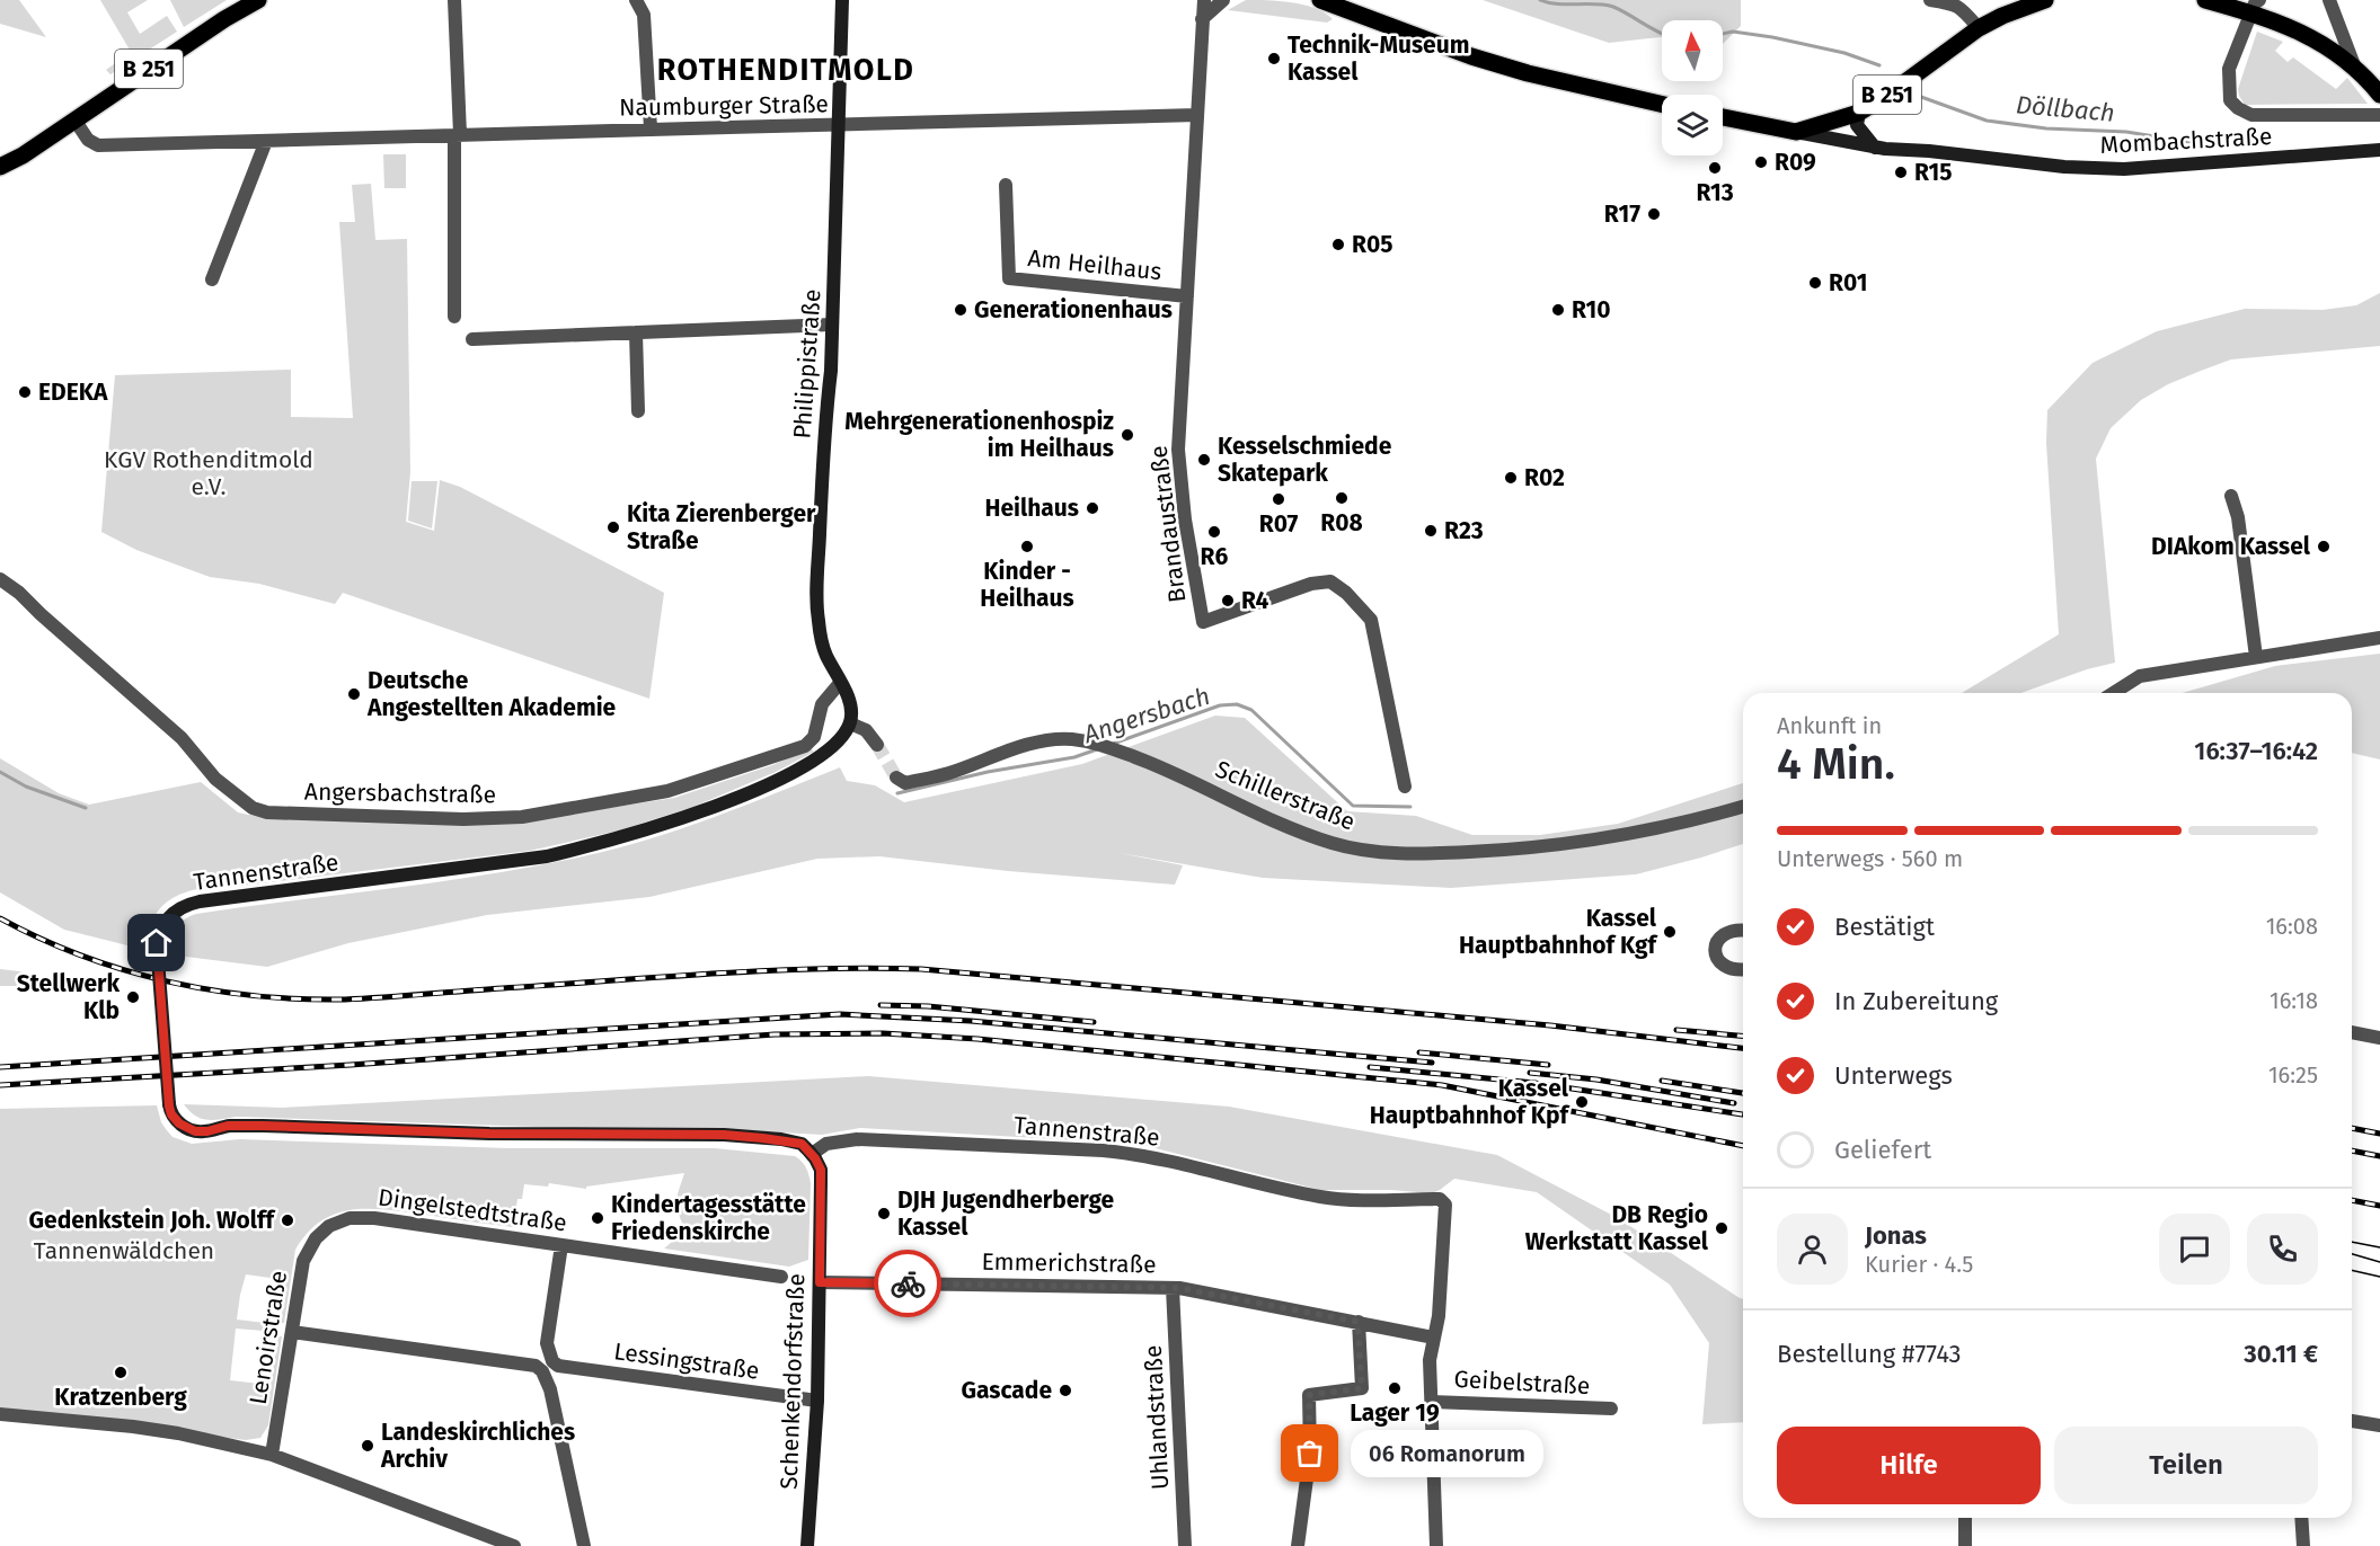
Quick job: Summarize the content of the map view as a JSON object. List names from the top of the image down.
{
  "streets": {
    "main road": ["B 251"],
    "street": [
      "Naumburger Straße",
      "Mombachstraße",
      "Am Heilhaus",
      "Philippistraße",
      "Brandaustraße",
      "Angersbachstraße",
      "Schillerstraße",
      "Tannenstraße",
      "Dingelstedtstraße",
      "Emmerichstraße",
      "Lenoirstraße",
      "Lessingstraße",
      "Schenkendorfstraße",
      "Geibelstraße",
      "Uhlandstraße"
    ]
  },
  "crossings": [
    ["B 251", "Naumburger Straße"],
    ["B 251", "Mombachstraße"],
    ["Naumburger Straße", "Philippistraße"],
    ["Naumburger Straße", "Brandaustraße"],
    ["Am Heilhaus", "Brandaustraße"],
    ["Philippistraße", "Angersbachstraße"],
    ["Philippistraße", "Tannenstraße"],
    ["Tannenstraße", "Emmerichstraße"],
    ["Tannenstraße", "Schenkendorfstraße"],
    ["Dingelstedtstraße", "Lenoirstraße"],
    ["Dingelstedtstraße", "Lessingstraße"],
    ["Emmerichstraße", "Schenkendorfstraße"],
    ["Emmerichstraße", "Uhlandstraße"],
    ["Lessingstraße", "Schenkendorfstraße"]
  ],
  "districts": ["ROTHENDITMOLD"],
  "water": ["Döllbach", "Angersbach"],
  "parks": ["KGV Rothenditmold e.V.", "Tannenwäldchen"],
  "places": [
    "Technik-Museum Kassel",
    "R09",
    "R13",
    "R15",
    "R17",
    "R05",
    "R01",
    "Generationenhaus",
    "R10",
    "EDEKA",
    "Mehrgenerationenhospiz im Heilhaus",
    "Kesselschmiede Skatepark",
    "R02",
    "R08",
    "R07",
    "Heilhaus",
    "Kita Zierenberger Straße",
    "R23",
    "R6",
    "Kinder - Heilhaus",
    "DIAkom Kassel",
    "R4",
    "Deutsche Angestellten Akademie",
    "Kassel Hauptbahnhof Kgf",
    "Stellwerk Klb",
    "Kassel Hauptbahnhof Kpf",
    "DJH Jugendherberge Kassel",
    "Kindertagesstätte Friedenskirche",
    "Gedenkstein Joh. Wolff",
    "DB Regio Werkstatt Kassel",
    "Kratzenberg",
    "Lager 19",
    "Gascade",
    "Landeskirchliches Archiv",
    "06 Romanorum"
  ],
  "north": "top",
  "page": {
    "heading": ["4 Min.", "Ankunft in", "16:37–16:42"],
    "panel": [
      "Jonas",
      "Kurier · 4.5",
      "Bestellung #7743",
      "30.11 €"
    ],
    "bar": "Unterwegs · 560 m",
    "list": [
      ["Bestätigt", "16:08"],
      ["In Zubereitung", "16:18"],
      ["Unterwegs", "16:25"],
      "Geliefert"
    ],
    "buttons": ["Hilfe", "Teilen"],
    "bubble": "06 Romanorum"
  }
}
